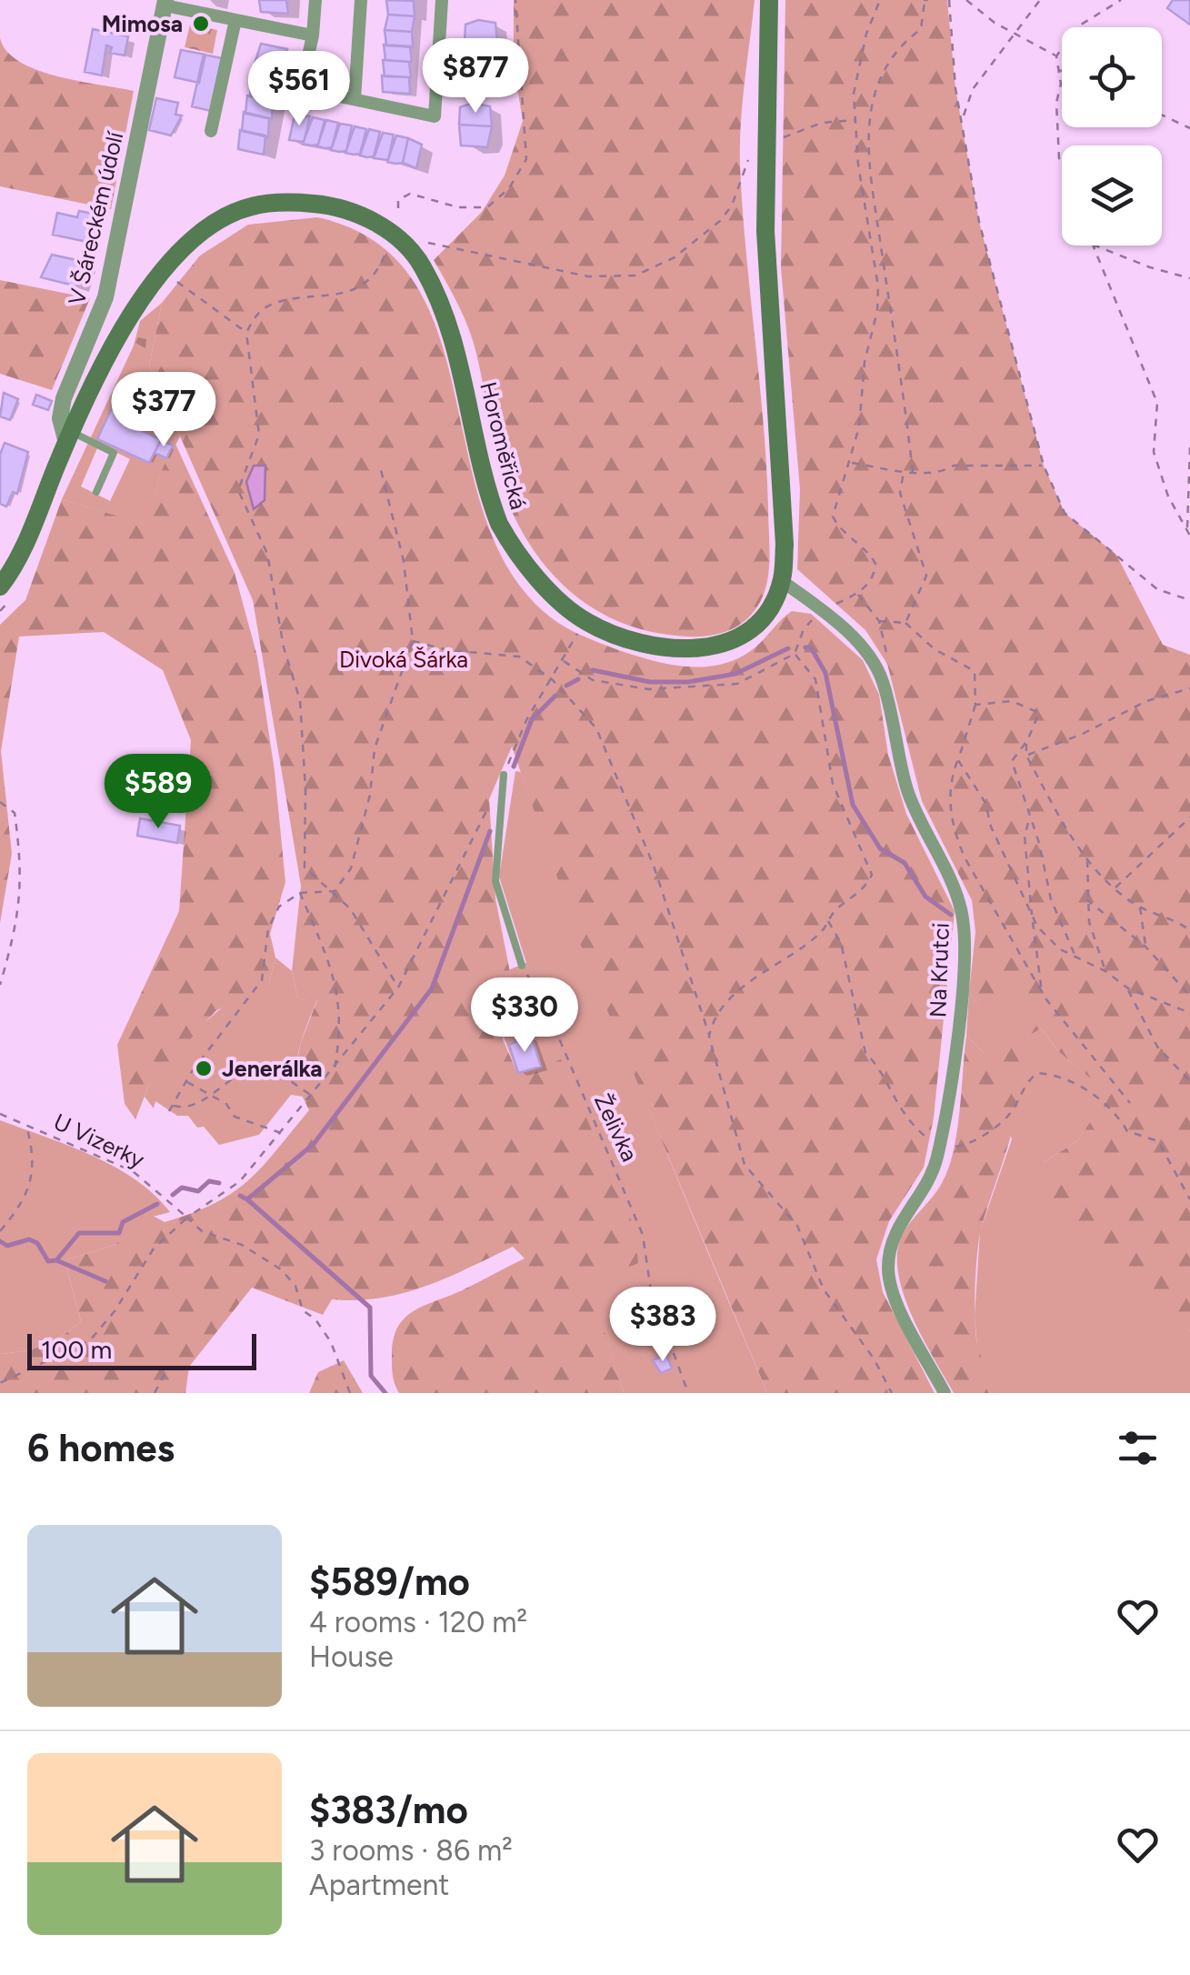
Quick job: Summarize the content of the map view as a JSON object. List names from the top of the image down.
{
  "streets": {
    "main road": ["Horoměřická"],
    "street": ["V Šáreckém údolí", "Na Krutci"],
    "path": ["Želivka", "U Vizerky"]
  },
  "crossings": [
    ["V Šáreckém údolí", "Horoměřická"],
    ["Horoměřická", "Na Krutci"]
  ],
  "parks": ["Divoká Šárka"],
  "places": ["Mimosa", "Jenerálka"],
  "scale_bar": "100 m",
  "page": {
    "price": [
      "$877",
      "$561",
      "$377",
      "$589",
      "$330",
      "$383"
    ],
    "scale": "100 m",
    "heading": "6 homes",
    "list": [
      {
        "name": "$589/mo",
        "note": "4 rooms · 120 m² · House"
      },
      {
        "name": "$383/mo",
        "note": "3 rooms · 86 m² · Apartment"
      }
    ]
  }
}
